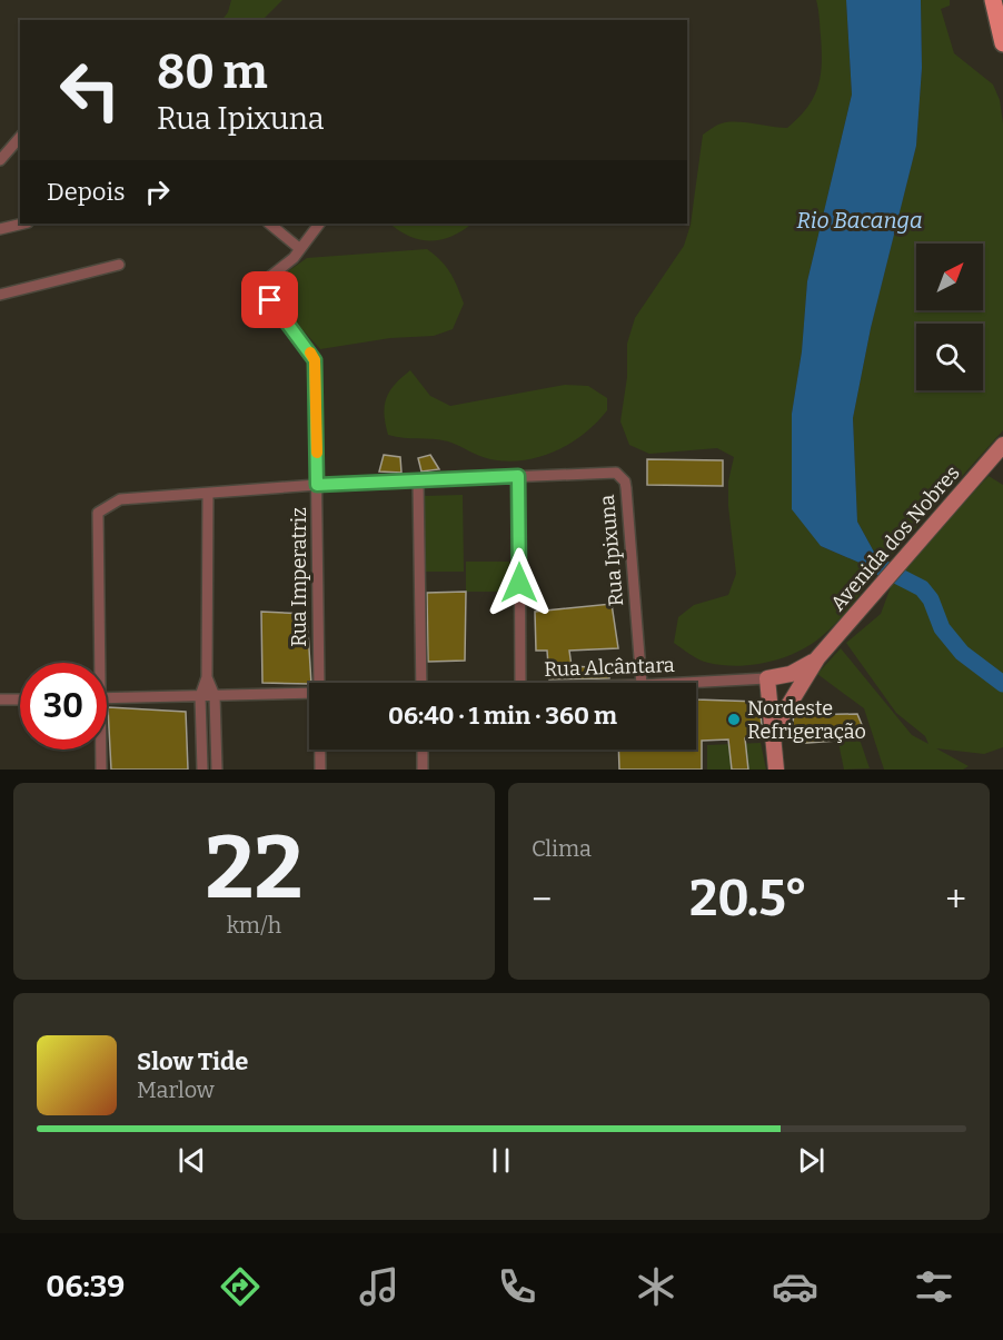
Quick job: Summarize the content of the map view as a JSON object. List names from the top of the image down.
{
  "streets": {
    "main road": ["Avenida dos Nobres"],
    "street": ["Rua Ipixuna", "Rua Imperatriz", "Rua Alcântara"]
  },
  "crossings": [
    ["Avenida dos Nobres", "Rua Alcântara"],
    ["Rua Ipixuna", "Rua Imperatriz"]
  ],
  "water": ["Rio Bacanga"],
  "places": ["Nordeste Refrigeração"],
  "north": "top right",
  "page": {
    "turn": ["80 m", "Rua Ipixuna"],
    "then": "Depois",
    "limit": "30",
    "trip": "06:40 · 1 min · 360 m",
    "tile": [
      ["22", "km/h"],
      "Clima"
    ],
    "heat": ["−", "20.5°", "+"],
    "song": ["Slow Tide", "Marlow"],
    "tabs": "06:39"
  }
}
